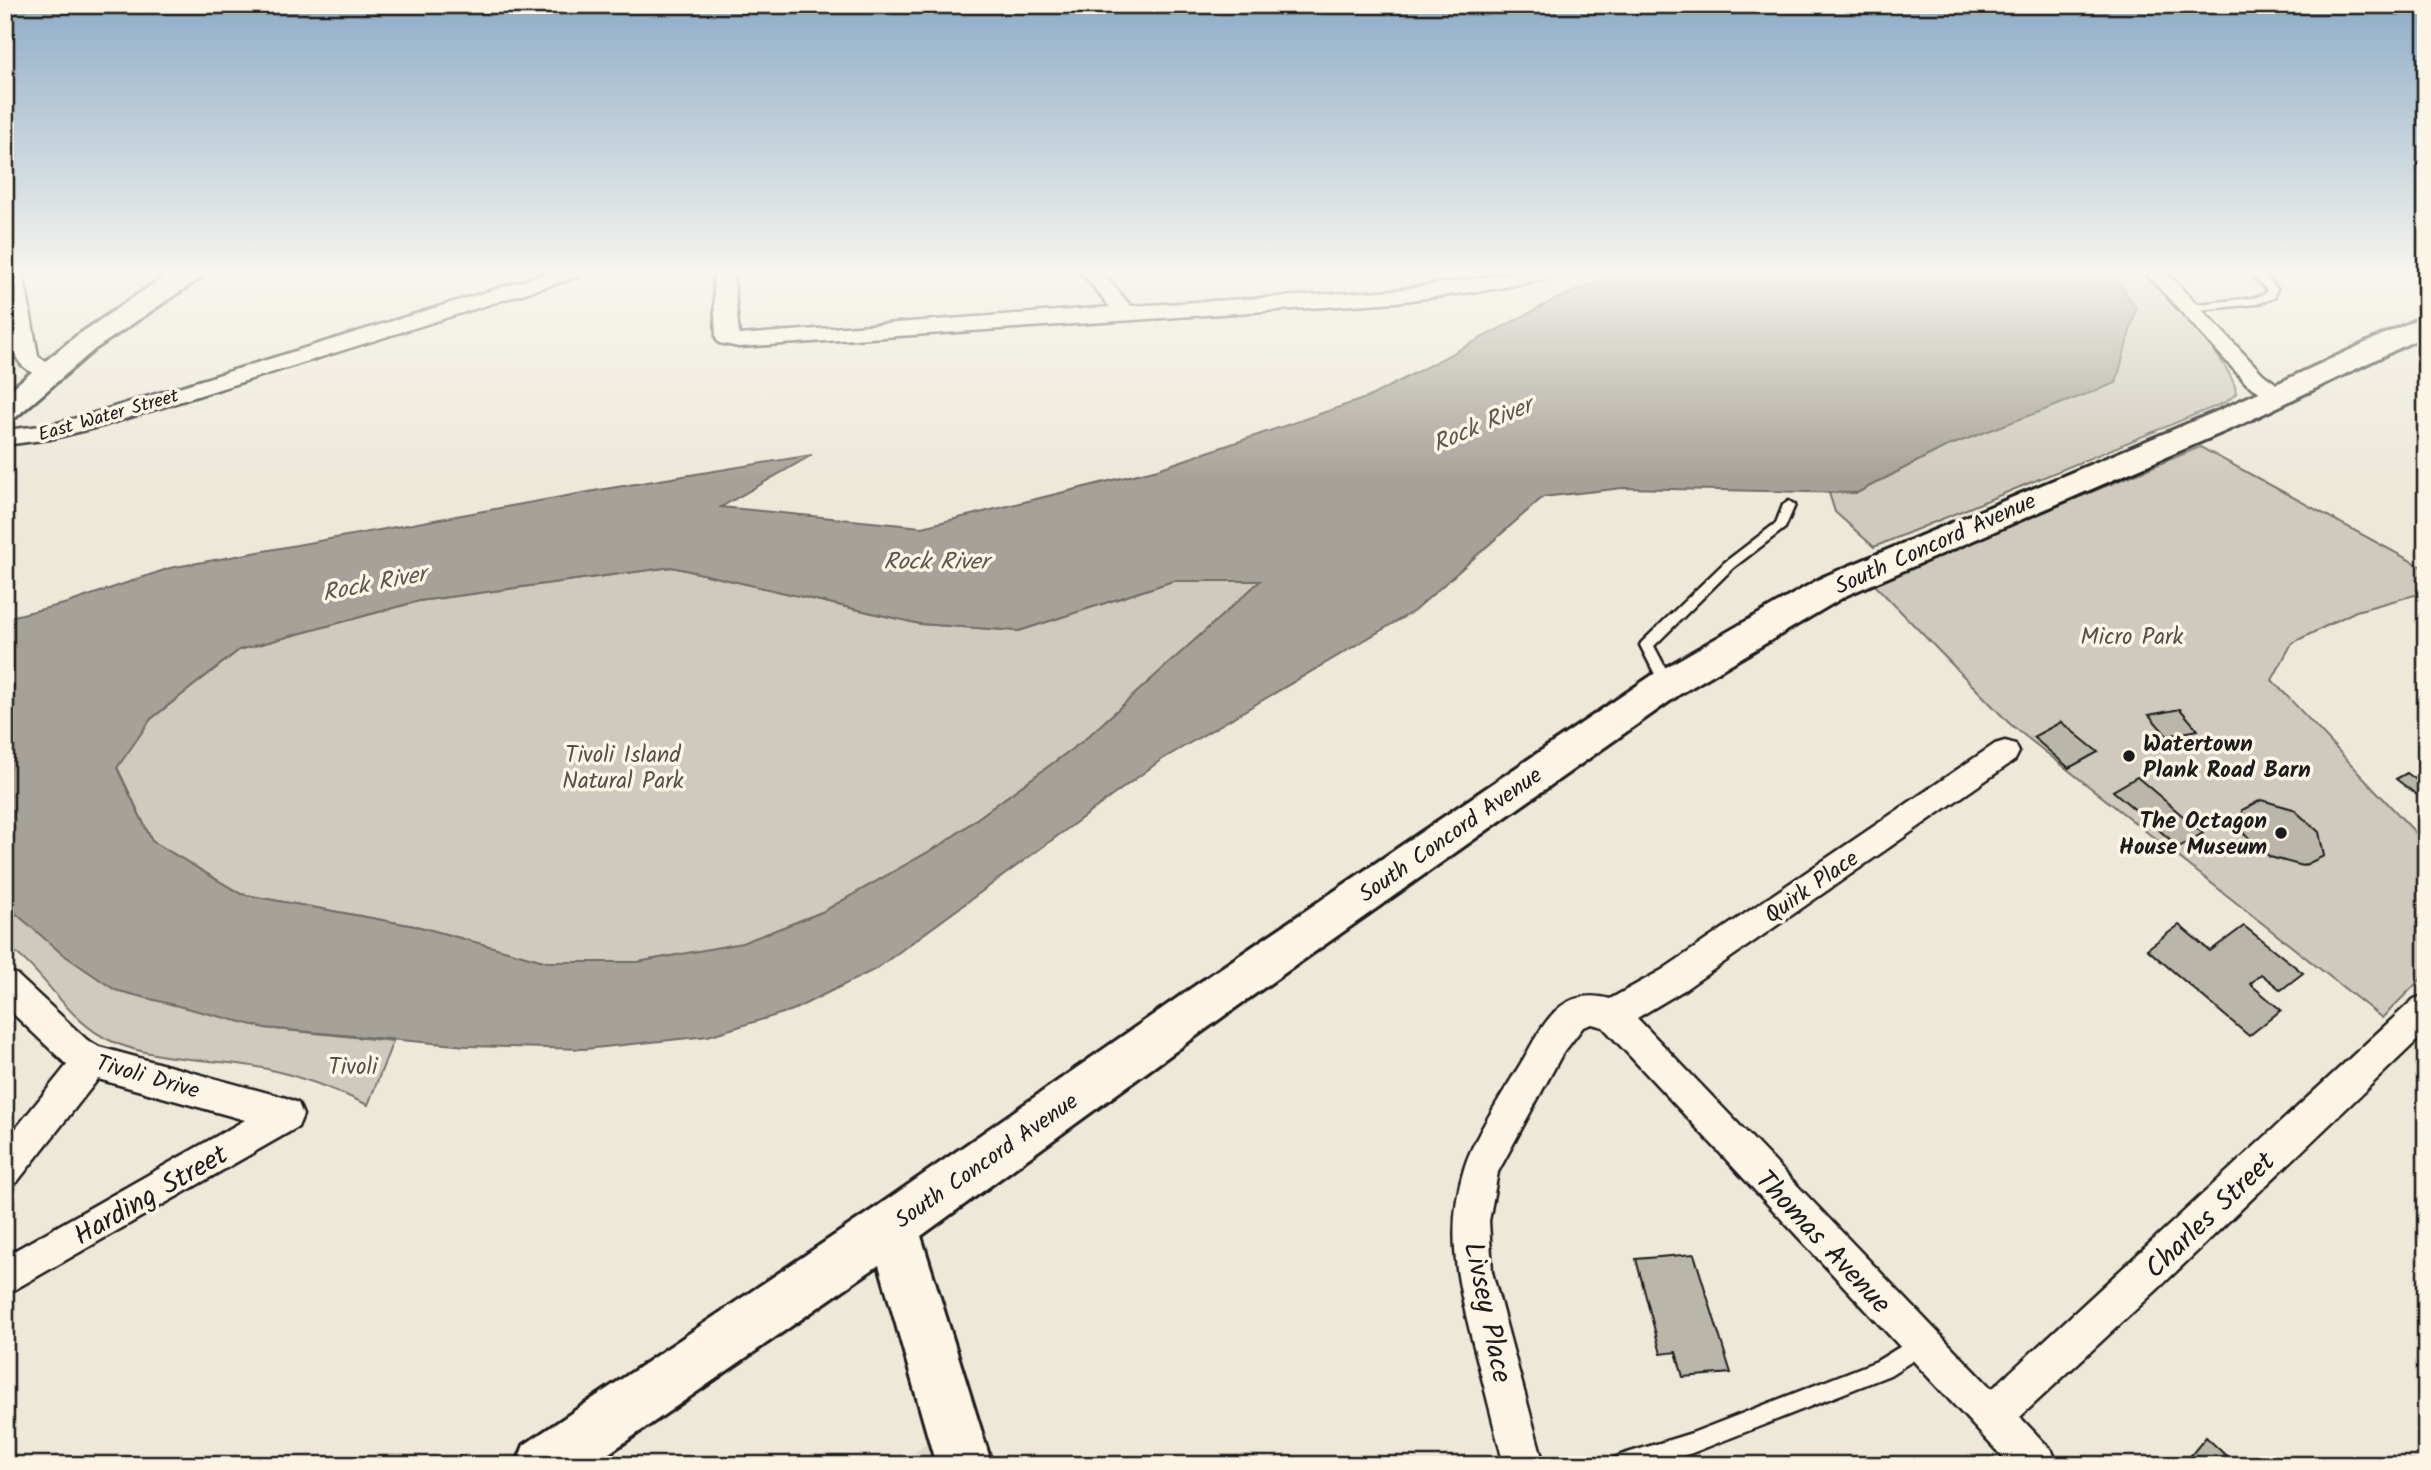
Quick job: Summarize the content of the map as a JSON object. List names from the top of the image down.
{
  "streets": {
    "street": [
      "East Water Street",
      "South Concord Avenue",
      "Quirk Place",
      "Tivoli Drive",
      "Harding Street",
      "Charles Street",
      "Thomas Avenue",
      "Livsey Place"
    ]
  },
  "crossings": [
    ["Quirk Place", "Thomas Avenue"],
    ["Quirk Place", "Livsey Place"],
    ["Tivoli Drive", "Harding Street"],
    ["Charles Street", "Thomas Avenue"],
    ["Thomas Avenue", "Livsey Place"]
  ],
  "water": ["Rock River"],
  "parks": ["Micro Park", "Tivoli Island Natural Park", "Tivoli"],
  "places": ["Watertown Plank Road Barn", "The Octagon House Museum"]
}
